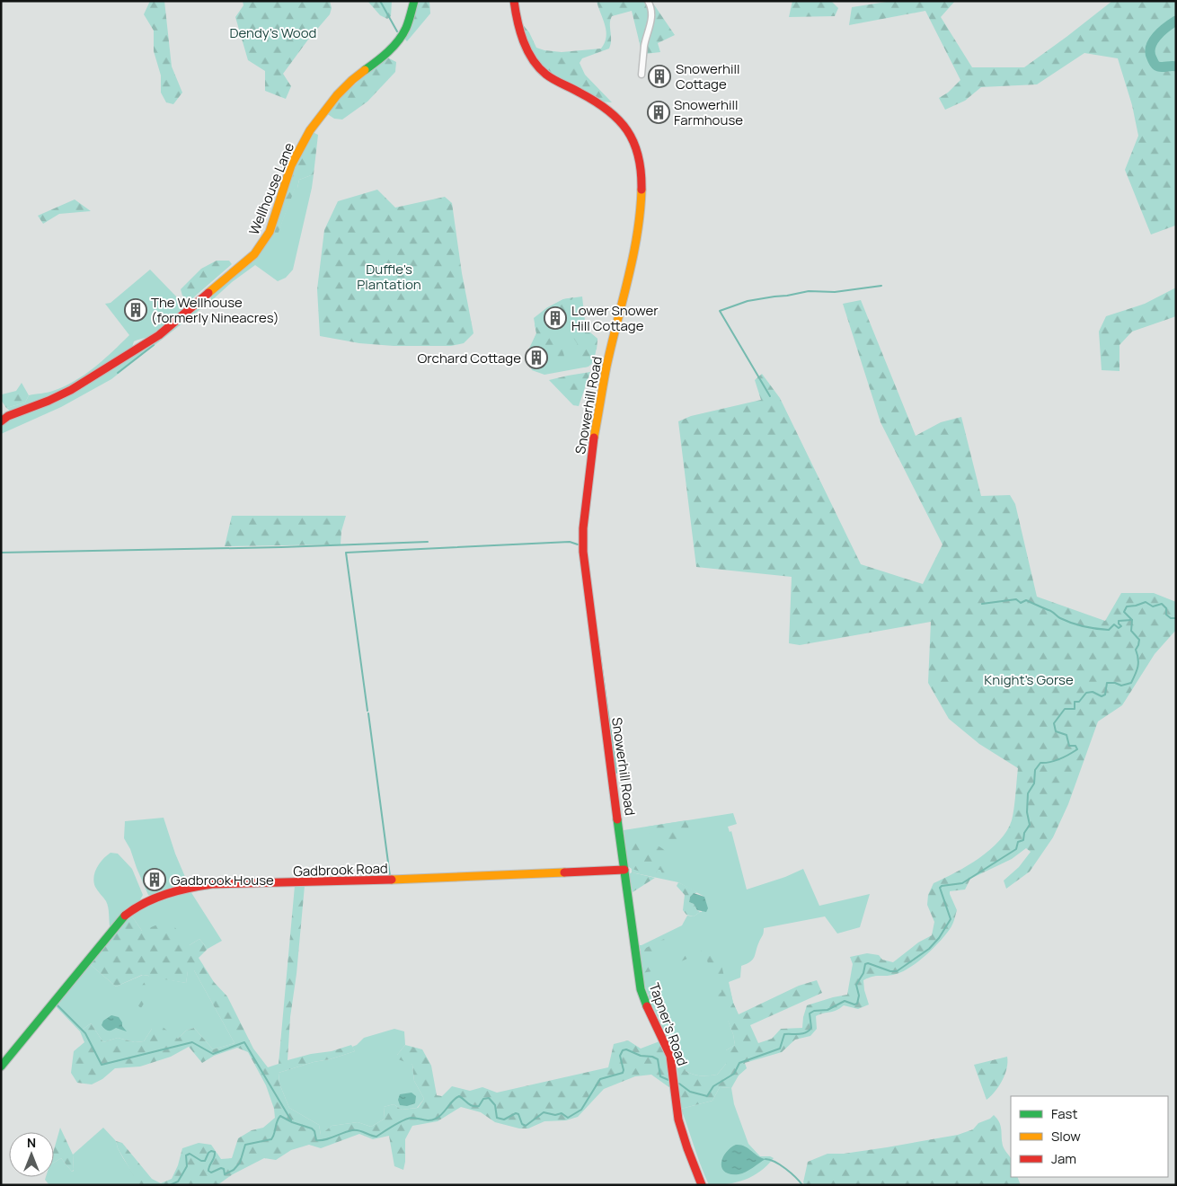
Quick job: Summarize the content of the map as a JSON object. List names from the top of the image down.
{
  "streets": {
    "street": [
      "Wellhouse Lane",
      "Snowerhill Road",
      "Gadbrook Road",
      "Tapner's Road"
    ]
  },
  "crossings": [
    ["Snowerhill Road", "Gadbrook Road"],
    ["Snowerhill Road", "Tapner's Road"],
    ["Gadbrook Road", "Tapner's Road"]
  ],
  "parks": ["Dendy's Wood", "Duffle's Plantation", "Knight's Gorse"],
  "places": {
    "building": [
      "Snowerhill Cottage",
      "Snowerhill Farmhouse",
      "The Wellhouse (formerly Nineacres)",
      "Lower Snower Hill Cottage",
      "Orchard Cottage",
      "Gadbrook House"
    ]
  },
  "legend": ["Fast", "Slow", "Jam"],
  "north": "top"
}
